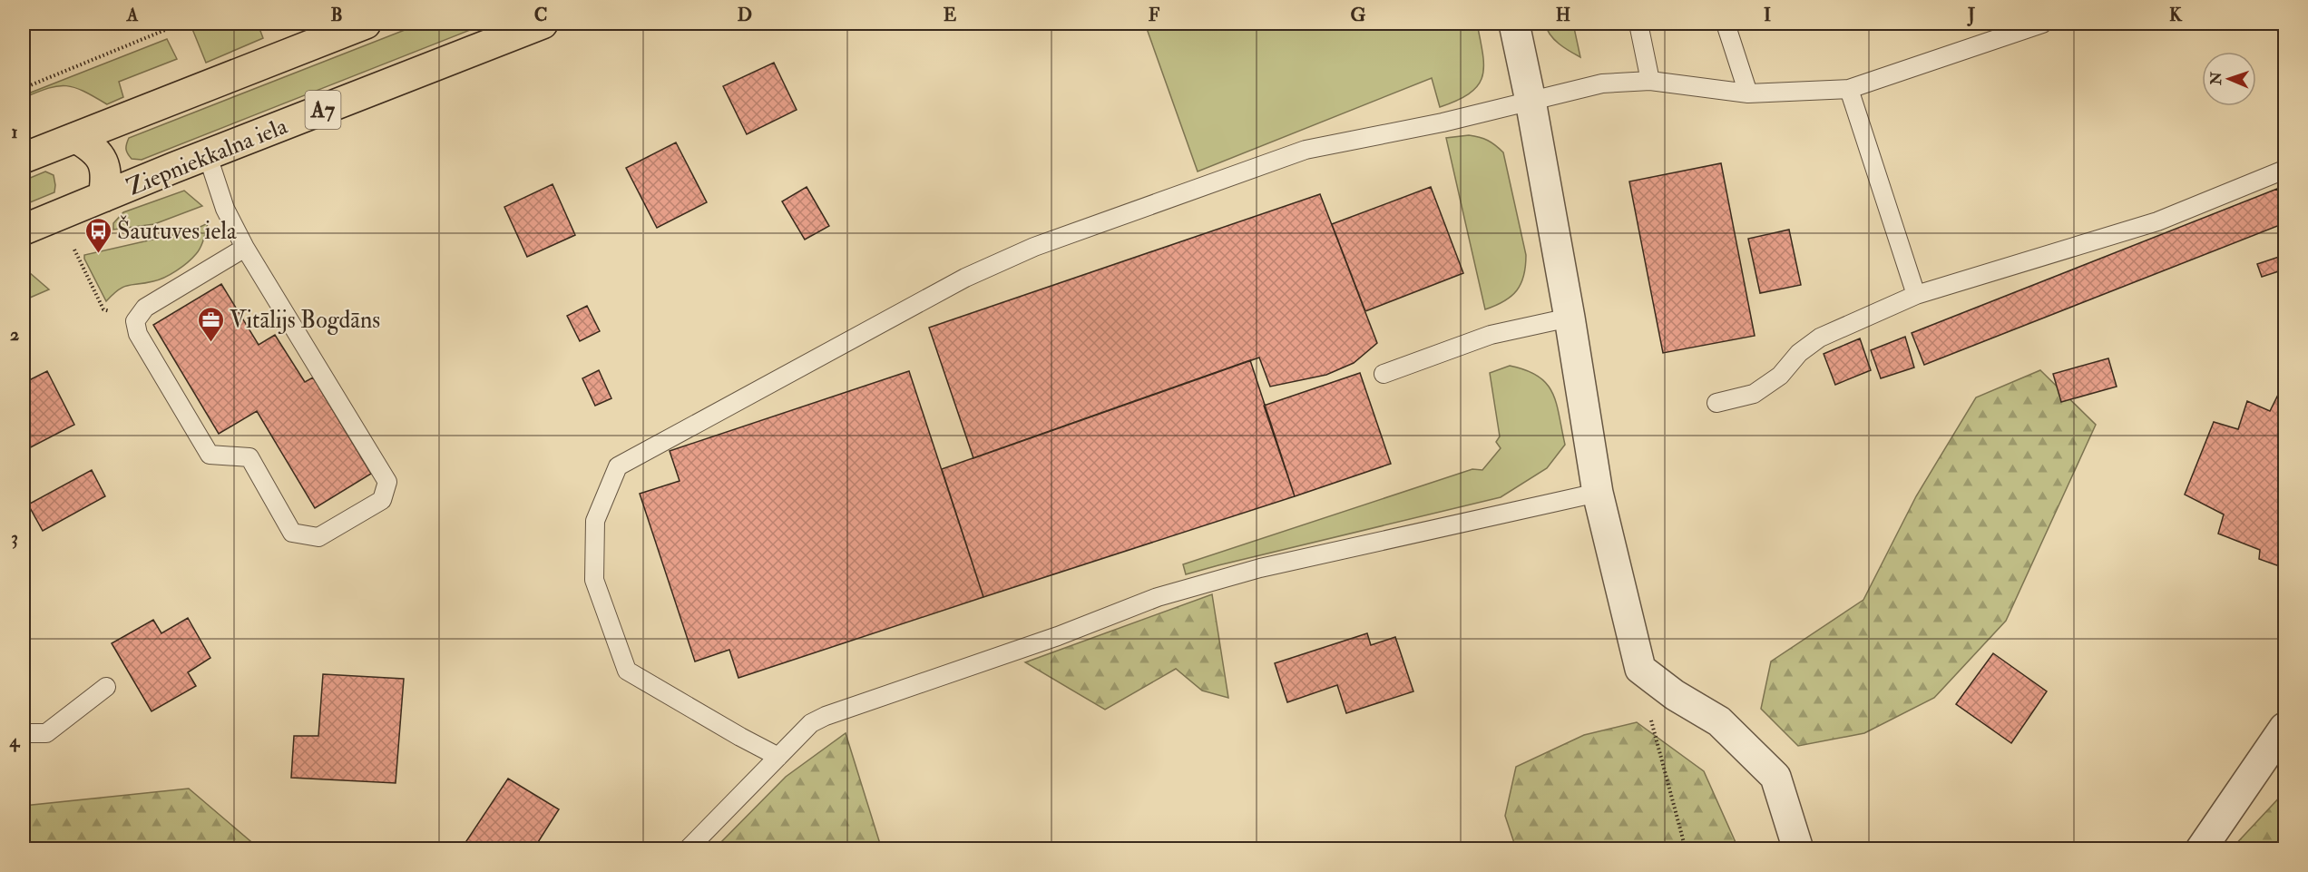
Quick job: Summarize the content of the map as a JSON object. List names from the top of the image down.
{
  "streets": {
    "highway": ["A7", "Ziepniekkalna iela"]
  },
  "places": {
    "bus stop": ["Šautuves iela"],
    "office": ["Vitālijs Bogdāns"]
  },
  "north": "left",
  "grid": {
    "columns": [
      "A",
      "B",
      "C",
      "D",
      "E",
      "F",
      "G",
      "H",
      "I",
      "J",
      "K"
    ],
    "rows": [
      "1",
      "2",
      "3",
      "4"
    ]
  }
}
